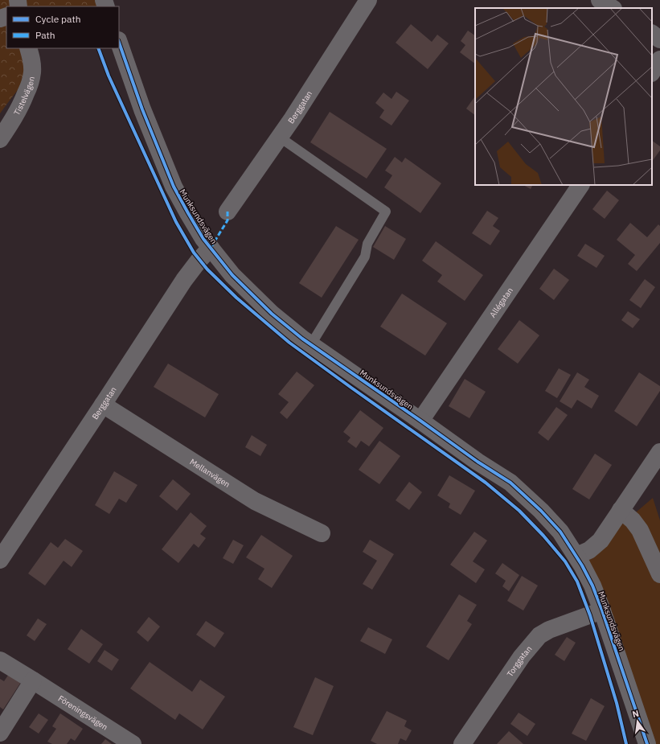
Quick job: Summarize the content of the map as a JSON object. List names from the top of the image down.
{
  "streets": {
    "street": [
      "Tistelvägen",
      "Berggatan",
      "Munksundsvägen",
      "Allégatan",
      "Mellanvägen",
      "Torggatan",
      "Föreningsvägen"
    ]
  },
  "crossings": [
    ["Berggatan", "Munksundsvägen"],
    ["Berggatan", "Mellanvägen"],
    ["Munksundsvägen", "Allégatan"],
    ["Munksundsvägen", "Torggatan"]
  ],
  "legend": ["Cycle path", "Path"],
  "north": "top"
}
